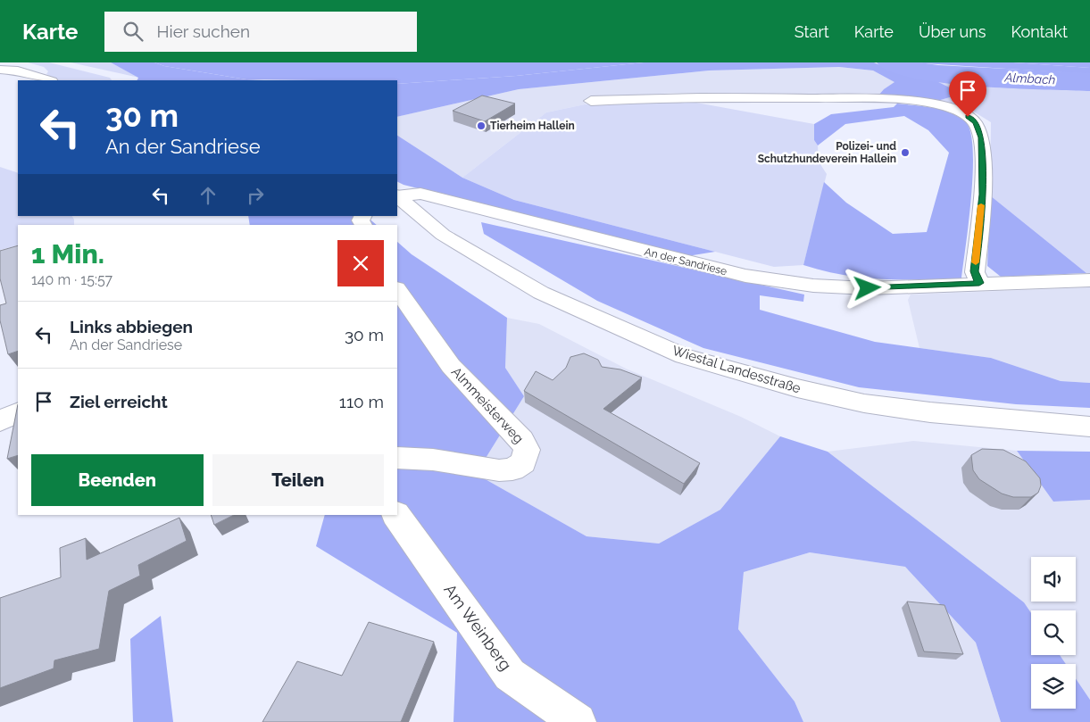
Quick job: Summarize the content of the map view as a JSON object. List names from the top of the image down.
{
  "streets": {
    "street": [
      "An der Sandriese",
      "Wiestal Landesstraße",
      "Almmeisterweg",
      "Am Weinberg"
    ]
  },
  "water": ["Almbach"],
  "places": ["Tierheim Hallein", "Polizei- und Schutzhundeverein Hallein"],
  "page": {
    "header": "Karte",
    "search": "Hier suchen",
    "nav": [
      "Start",
      "Karte",
      "Über uns",
      "Kontakt"
    ],
    "turn": ["30 m", "An der Sandriese"],
    "heading": ["1 Min.", "140 m · 15:57"],
    "list": [
      {
        "name": "Links abbiegen",
        "note": "An der Sandriese",
        "value": "30 m"
      },
      {
        "name": "Ziel erreicht",
        "value": "110 m"
      }
    ],
    "buttons": ["Beenden", "Teilen"]
  }
}
